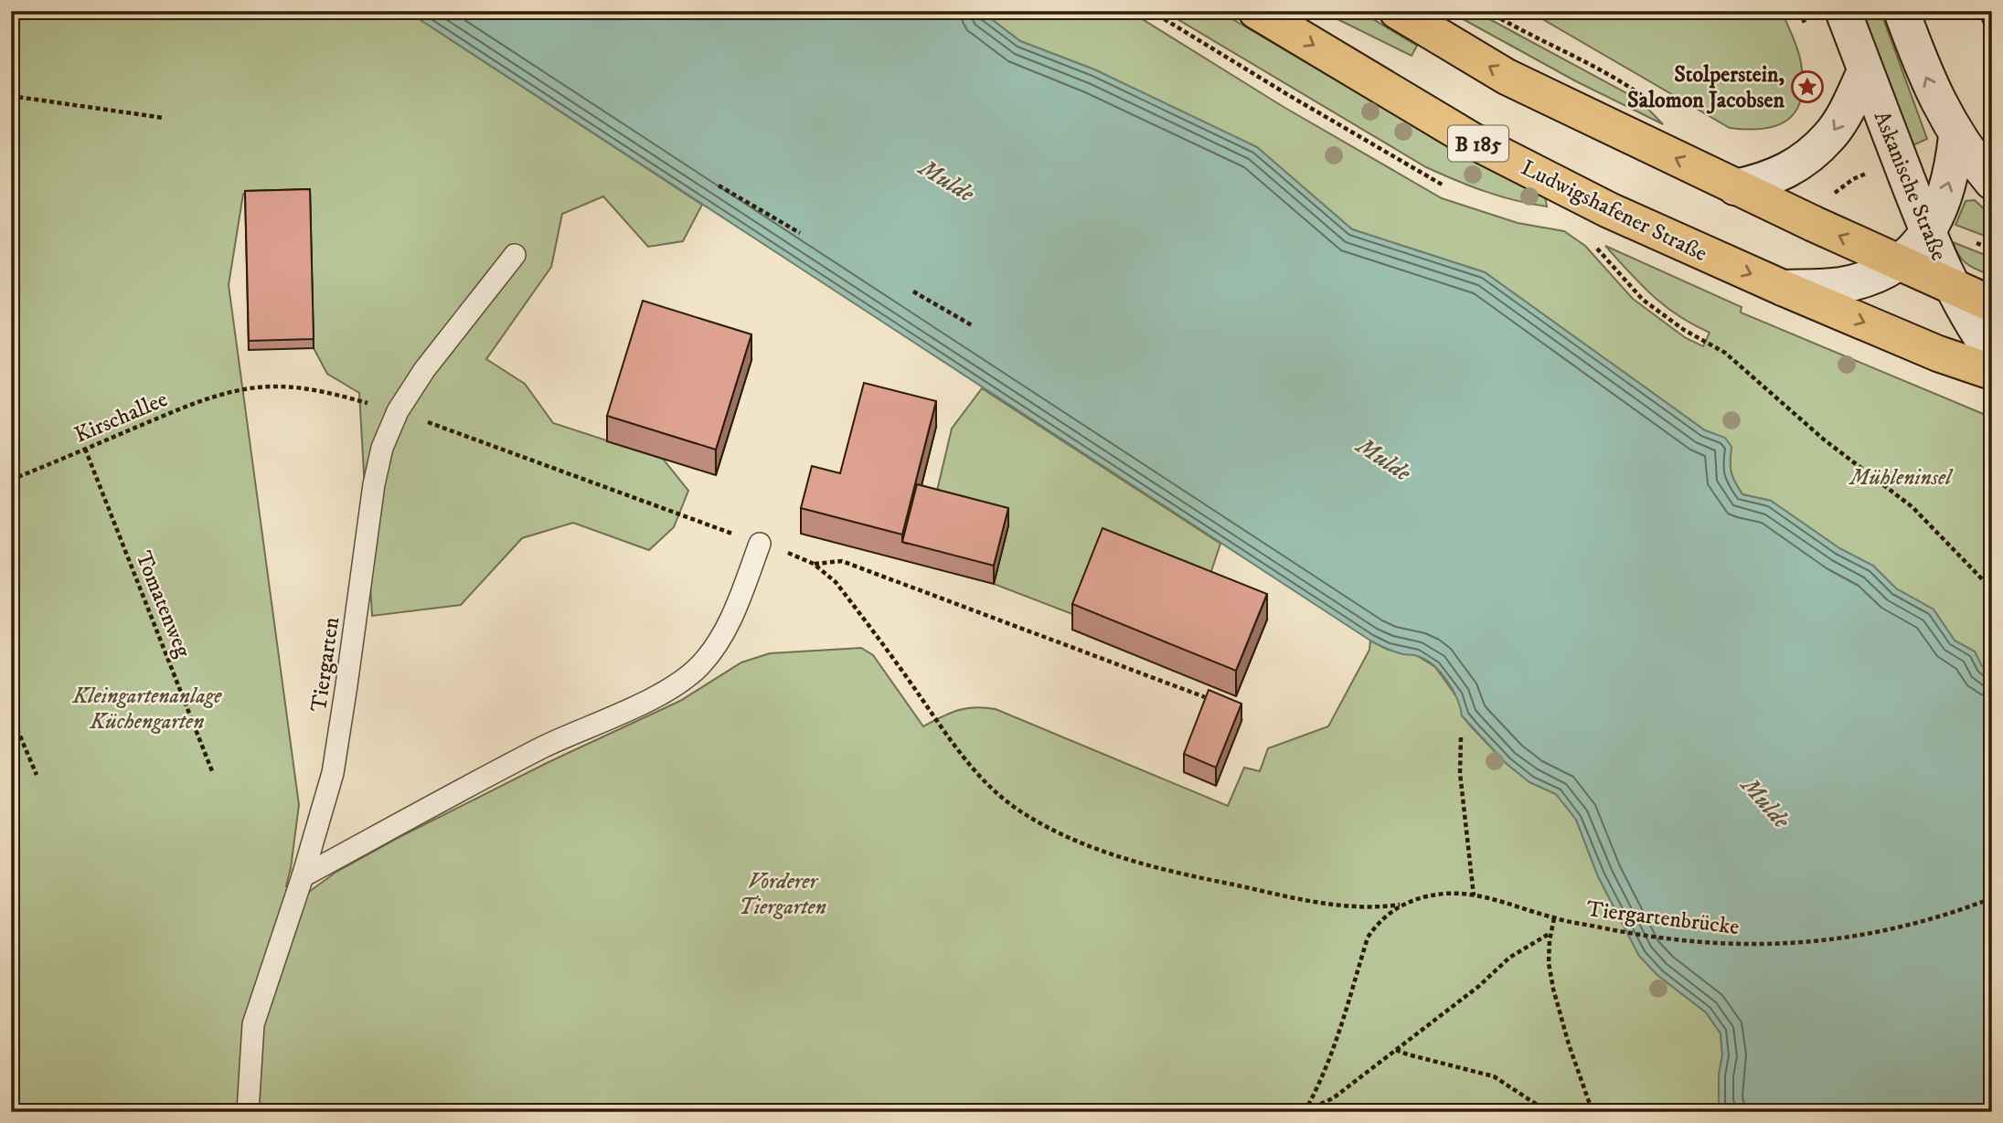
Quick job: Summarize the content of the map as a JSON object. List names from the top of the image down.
{
  "streets": {
    "main road": ["B 185", "Askanische Straße", "Ludwigshafener Straße"],
    "lane": ["Tiergarten"],
    "path": ["Kirschallee", "Tomatenweg", "Tiergartenbrücke"]
  },
  "crossings": [
    ["Kirschallee", "Tomatenweg"],
    ["Kirschallee", "Tiergarten"],
    ["Kirschallee", "Tiergartenbrücke"]
  ],
  "water": ["Mulde"],
  "parks": ["Mühleninsel", "Kleingartenanlage Küchengarten", "Vorderer Tiergarten"],
  "places": {
    "place": ["Stolperstein, Salomon Jacobsen"]
  }
}
